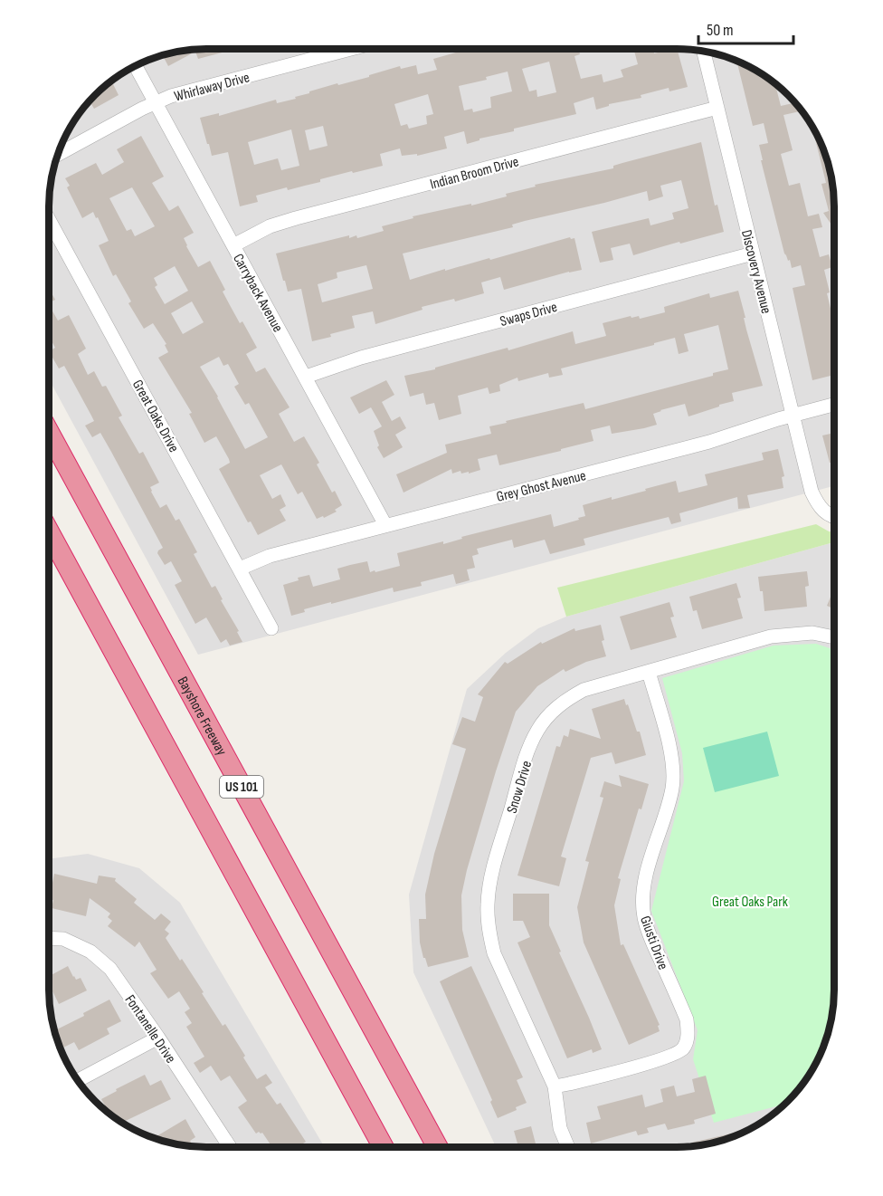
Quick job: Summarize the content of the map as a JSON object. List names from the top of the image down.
{
  "streets": {
    "highway": ["Bayshore Freeway", "US 101"],
    "street": [
      "Whirlaway Drive",
      "Indian Broom Drive",
      "Discovery Avenue",
      "Carryback Avenue",
      "Swaps Drive",
      "Great Oaks Drive",
      "Grey Ghost Avenue",
      "Snow Drive",
      "Giusti Drive",
      "Fontanelle Drive"
    ]
  },
  "crossings": [
    ["Whirlaway Drive", "Carryback Avenue"],
    ["Indian Broom Drive", "Discovery Avenue"],
    ["Indian Broom Drive", "Carryback Avenue"],
    ["Discovery Avenue", "Swaps Drive"],
    ["Discovery Avenue", "Grey Ghost Avenue"],
    ["Carryback Avenue", "Swaps Drive"],
    ["Carryback Avenue", "Grey Ghost Avenue"],
    ["Great Oaks Drive", "Grey Ghost Avenue"],
    ["Snow Drive", "Giusti Drive"]
  ],
  "parks": ["Great Oaks Park"],
  "scale_bar": "50 m"
}
